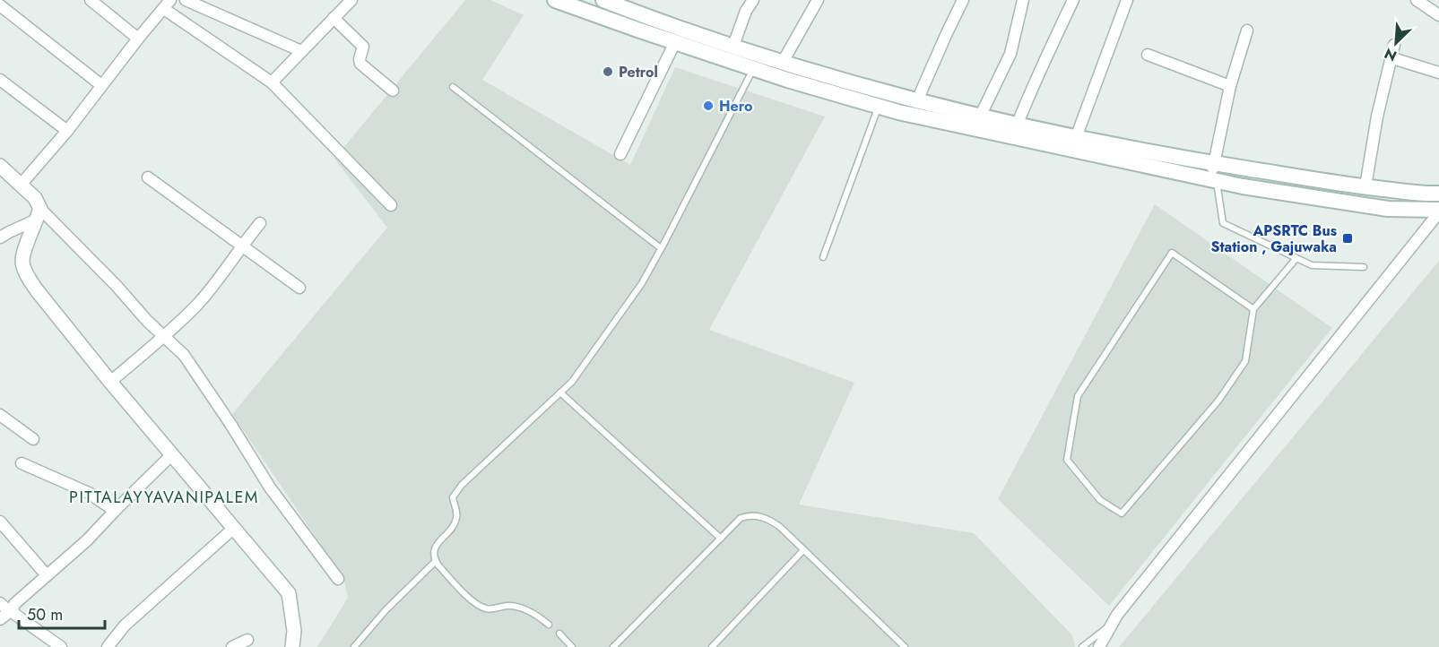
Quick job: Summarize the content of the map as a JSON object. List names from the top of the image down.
{
  "districts": ["PITTALAYYAVANIPALEM"],
  "places": {
    "other": ["Petrol", "Hero"],
    "transit": ["APSRTC Bus Station , Gajuwaka"]
  },
  "scale_bar": "50 m",
  "north": "bottom left"
}
